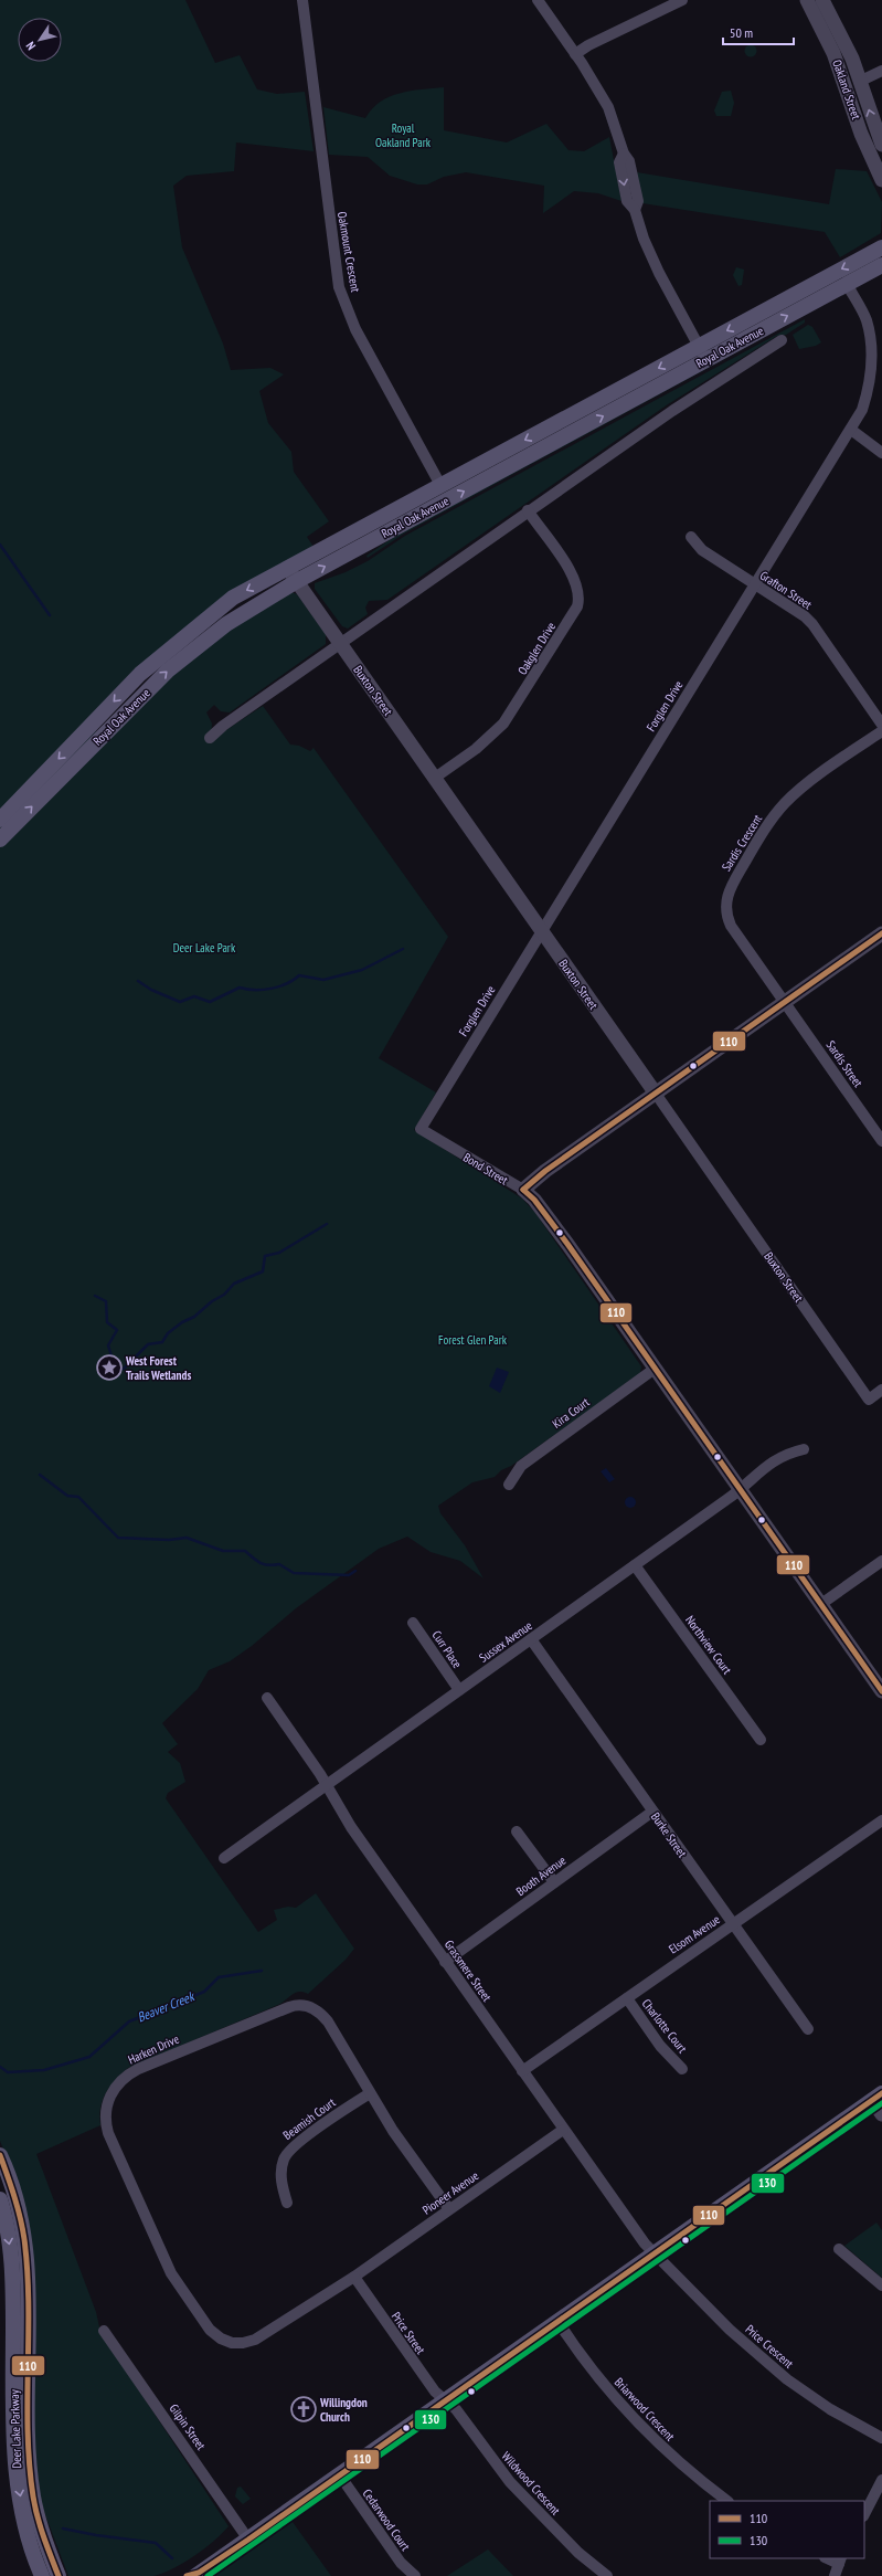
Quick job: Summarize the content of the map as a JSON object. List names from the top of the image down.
{
  "streets": {
    "main road": ["Royal Oak Avenue", "Deer Lake Parkway"],
    "street": [
      "Oakland Street",
      "Oakmount Crescent",
      "Grafton Street",
      "Oakglen Drive",
      "Buxton Street",
      "Forglen Drive",
      "Sardis Crescent",
      "Sardis Street",
      "Bond Street",
      "Kira Court",
      "Sussex Avenue",
      "Northview Court",
      "Curr Place",
      "Burke Street",
      "Booth Avenue",
      "Elsom Avenue",
      "Grassmere Street",
      "Charlotte Court",
      "Harken Drive",
      "Beamish Court",
      "Pioneer Avenue",
      "Price Street",
      "Price Crescent",
      "Briarwood Crescent",
      "Gilpin Street",
      "Wildwood Crescent",
      "Cedarwood Court"
    ]
  },
  "crossings": [
    ["Oakmount Crescent", "Royal Oak Avenue"],
    ["Royal Oak Avenue", "Oakglen Drive"],
    ["Royal Oak Avenue", "Buxton Street"],
    ["Royal Oak Avenue", "Forglen Drive"],
    ["Grafton Street", "Forglen Drive"],
    ["Oakglen Drive", "Buxton Street"],
    ["Buxton Street", "Forglen Drive"],
    ["Forglen Drive", "Bond Street"],
    ["Sardis Crescent", "Sardis Street"],
    ["Bond Street", "Kira Court"],
    ["Bond Street", "Sussex Avenue"],
    ["Sussex Avenue", "Northview Court"],
    ["Sussex Avenue", "Curr Place"],
    ["Sussex Avenue", "Burke Street"],
    ["Sussex Avenue", "Grassmere Street"],
    ["Burke Street", "Booth Avenue"],
    ["Burke Street", "Elsom Avenue"],
    ["Booth Avenue", "Grassmere Street"],
    ["Elsom Avenue", "Grassmere Street"],
    ["Elsom Avenue", "Charlotte Court"],
    ["Grassmere Street", "Pioneer Avenue"],
    ["Grassmere Street", "Price Crescent"],
    ["Harken Drive", "Beamish Court"],
    ["Harken Drive", "Pioneer Avenue"],
    ["Harken Drive", "Price Street"],
    ["Pioneer Avenue", "Price Street"],
    ["Price Street", "Wildwood Crescent"]
  ],
  "water": ["Beaver Creek"],
  "parks": ["Royal Oakland Park", "Deer Lake Park", "Forest Glen Park"],
  "places": {
    "place": ["West Forest Trails Wetlands"],
    "church": ["Willingdon Church"]
  },
  "lines": ["transit line 110", "transit line 130"],
  "legend": ["110", "130"],
  "scale_bar": "50 m",
  "north": "bottom left"
}
